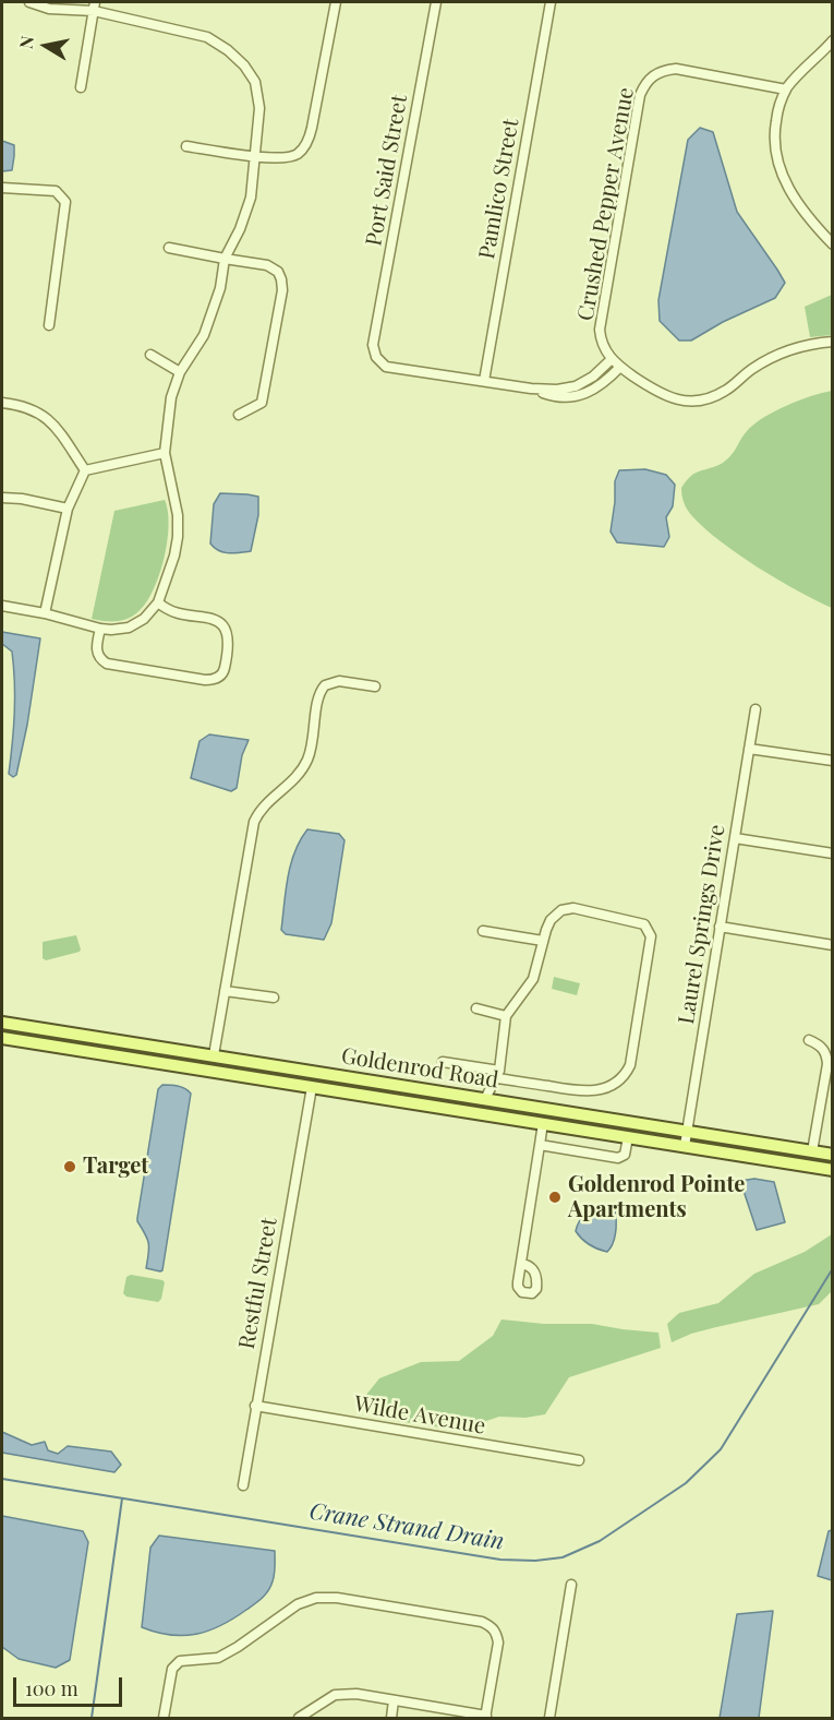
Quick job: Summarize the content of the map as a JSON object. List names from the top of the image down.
{
  "streets": {
    "main road": ["Goldenrod Road"],
    "street": [
      "Port Said Street",
      "Pamlico Street",
      "Crushed Pepper Avenue",
      "Laurel Springs Drive",
      "Restful Street",
      "Wilde Avenue"
    ]
  },
  "crossings": [
    ["Port Said Street", "Pamlico Street"],
    ["Laurel Springs Drive", "Goldenrod Road"],
    ["Goldenrod Road", "Restful Street"],
    ["Restful Street", "Wilde Avenue"]
  ],
  "water": ["Crane Strand Drain"],
  "places": ["Target", "Goldenrod Pointe Apartments"],
  "scale_bar": "100 m",
  "north": "left"
}
